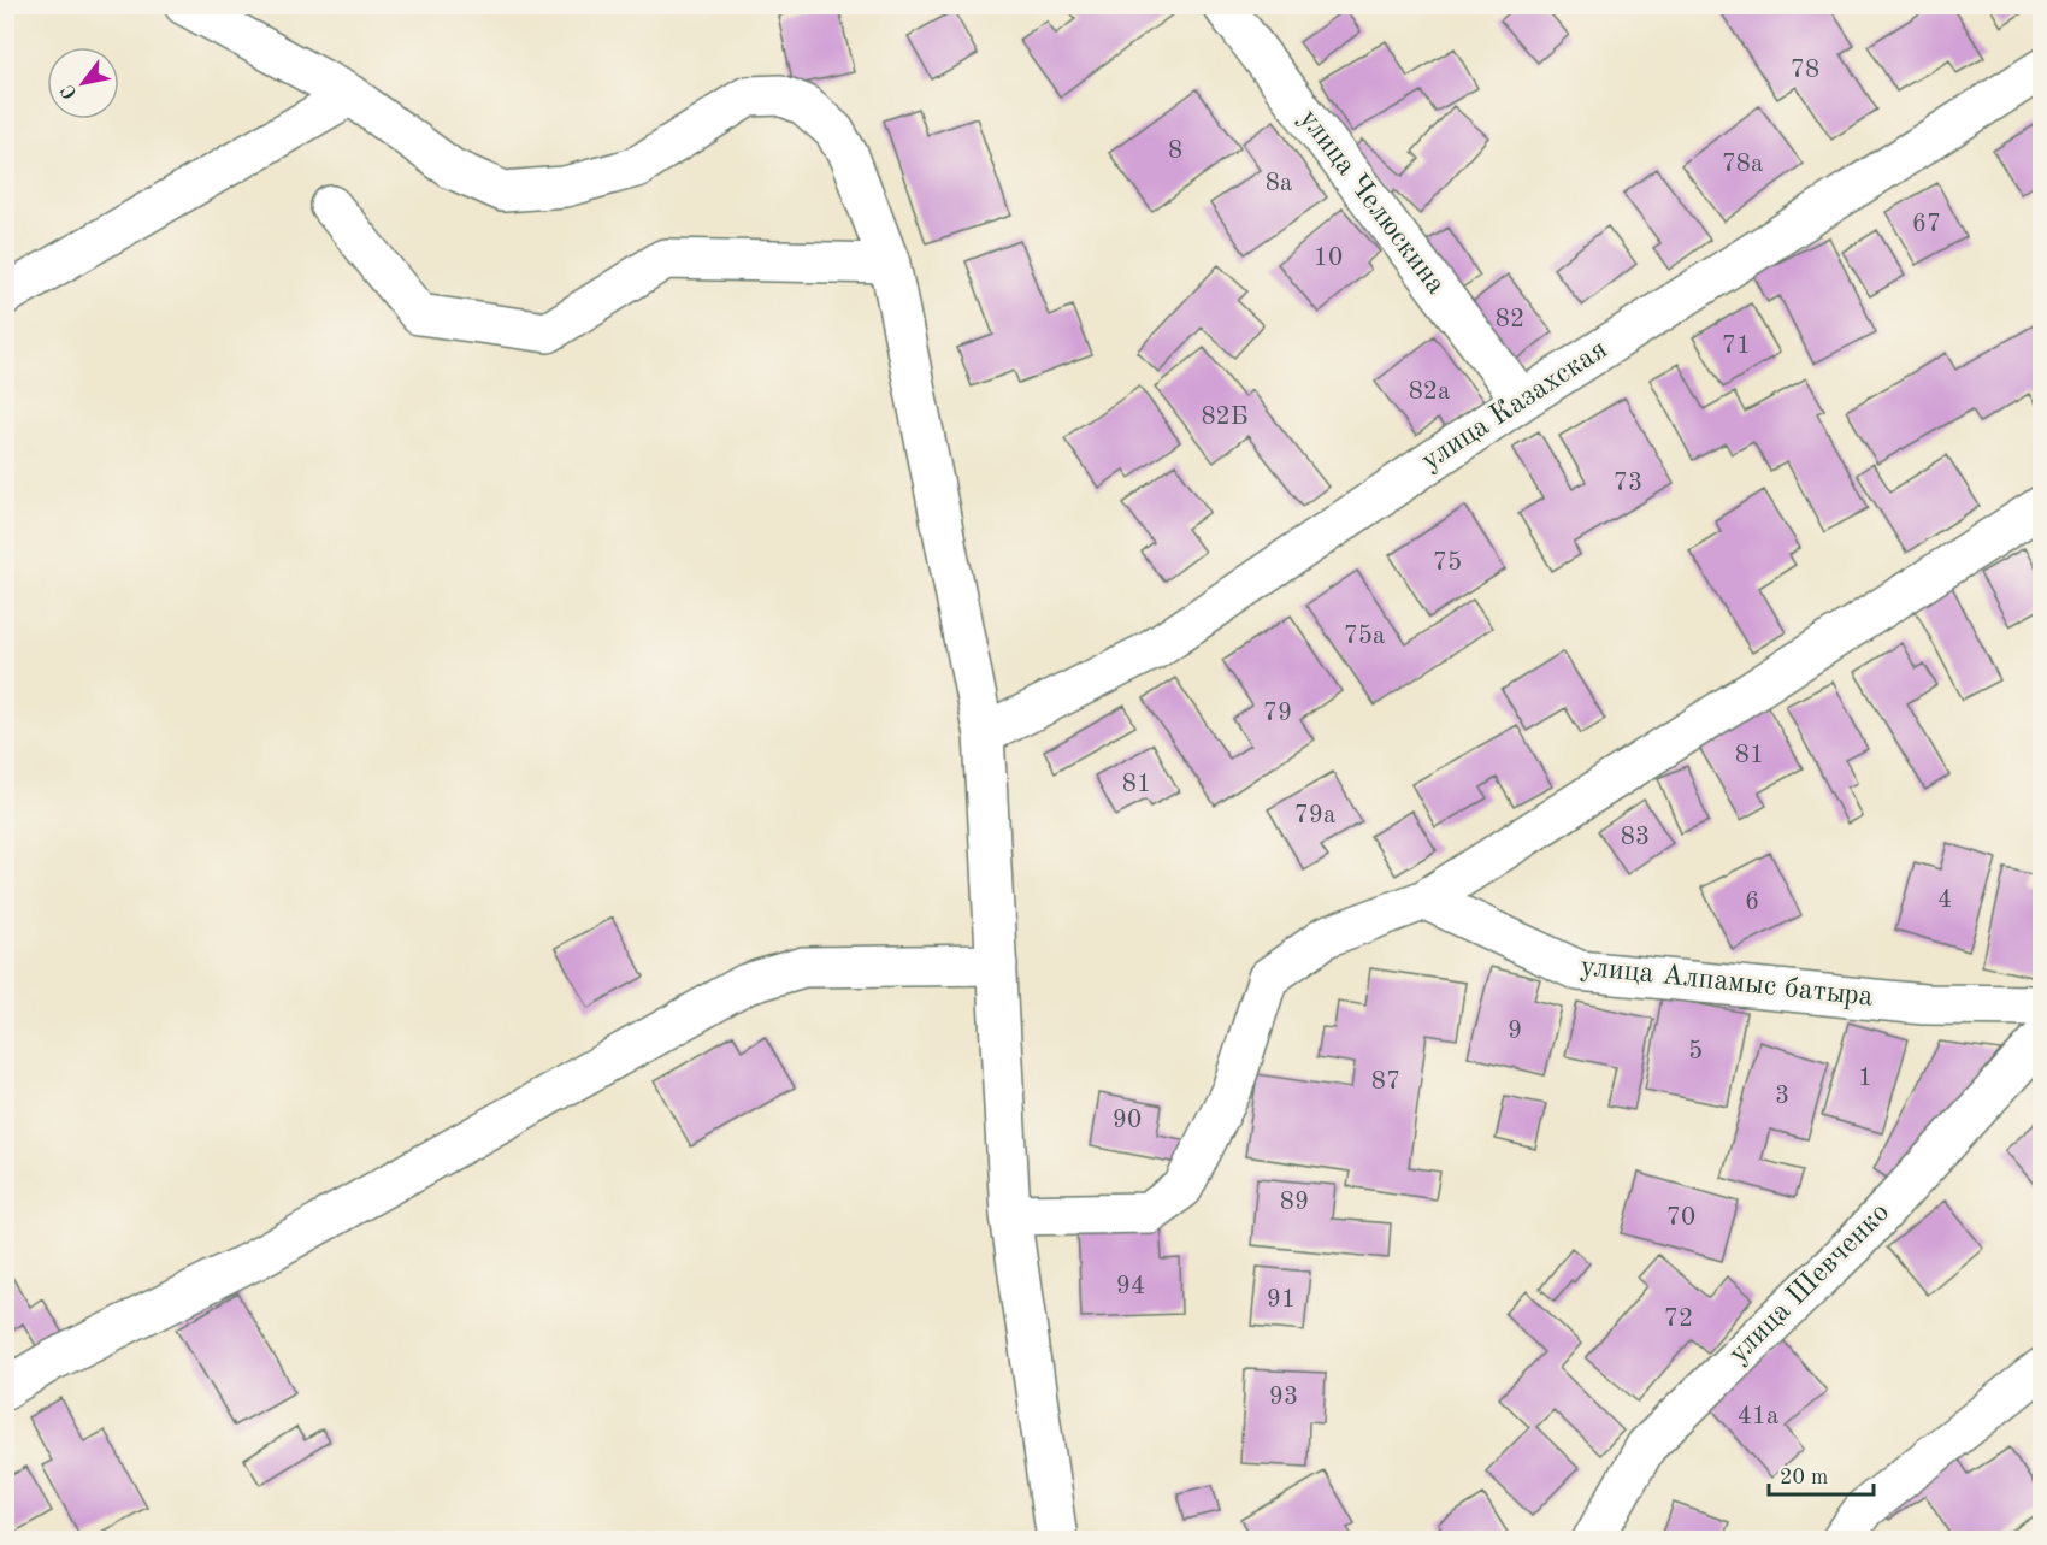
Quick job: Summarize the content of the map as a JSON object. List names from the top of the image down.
{
  "streets": {
    "street": [
      "улица Челюскина",
      "улица Казахская",
      "улица Алпамыс батыра",
      "улица Шевченко"
    ]
  },
  "crossings": [
    ["улица Челюскина", "улица Казахская"]
  ],
  "house_numbers": [
    "78",
    "8",
    "78а",
    "8а",
    "67",
    "10",
    "82",
    "71",
    "82а",
    "82Б",
    "73",
    "75",
    "75а",
    "79",
    "81",
    "81",
    "79а",
    "83",
    "4",
    "6",
    "9",
    "5",
    "1",
    "87",
    "3",
    "90",
    "89",
    "70",
    "94",
    "91",
    "72",
    "93",
    "41а"
  ],
  "scale_bar": "20 m",
  "north": "bottom left"
}
